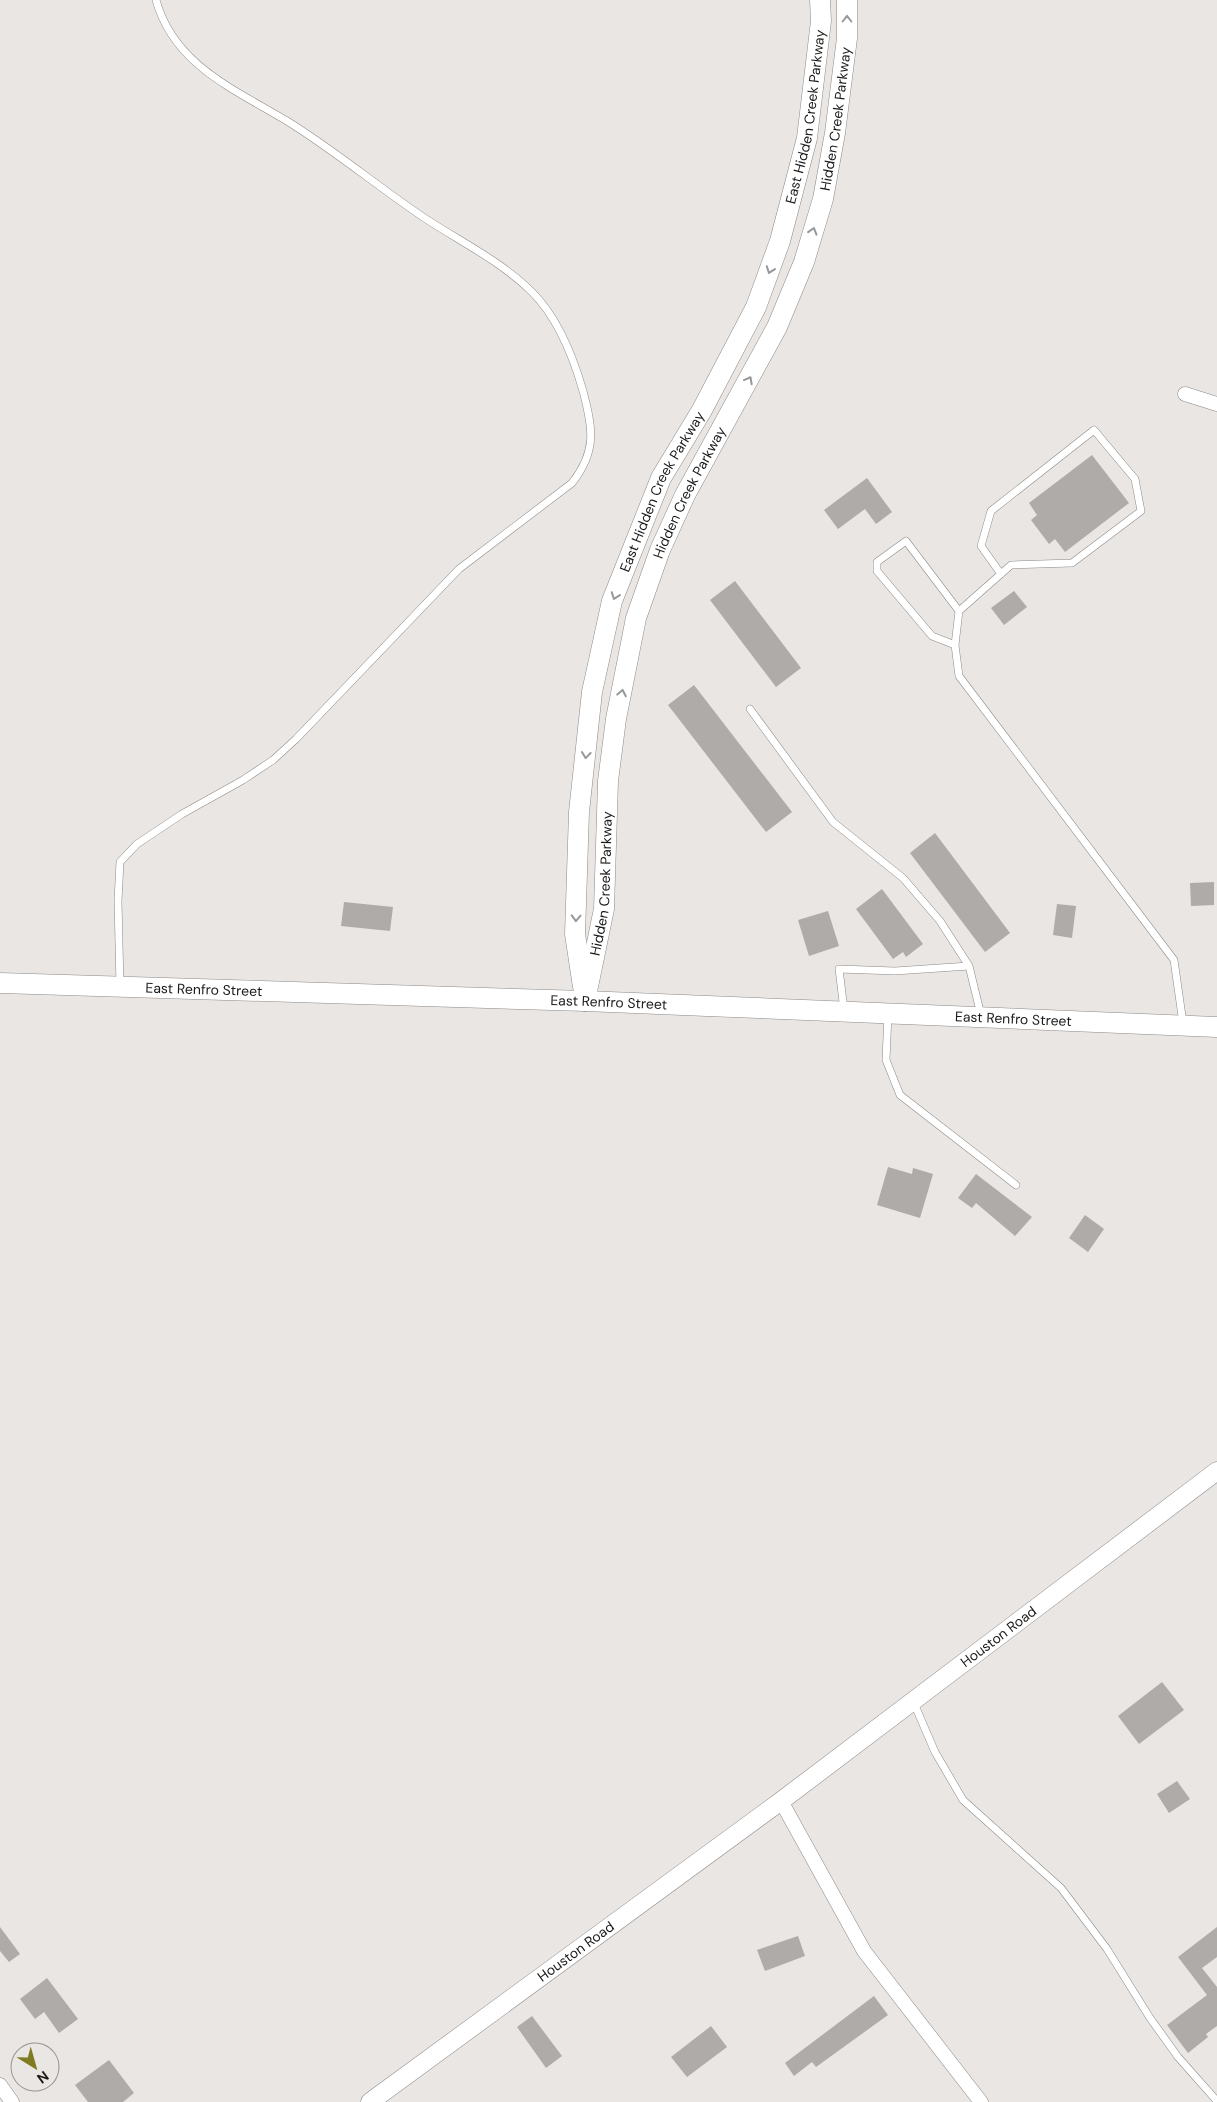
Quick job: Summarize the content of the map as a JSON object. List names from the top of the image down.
{
  "streets": {
    "main road": ["East Hidden Creek Parkway", "Hidden Creek Parkway", "East Renfro Street"],
    "street": ["Houston Road"]
  },
  "crossings": [
    ["East Hidden Creek Parkway", "Hidden Creek Parkway"],
    ["East Hidden Creek Parkway", "East Renfro Street"],
    ["Hidden Creek Parkway", "East Renfro Street"]
  ],
  "one_way": ["East Hidden Creek Parkway", "Hidden Creek Parkway"],
  "north": "bottom right"
}
